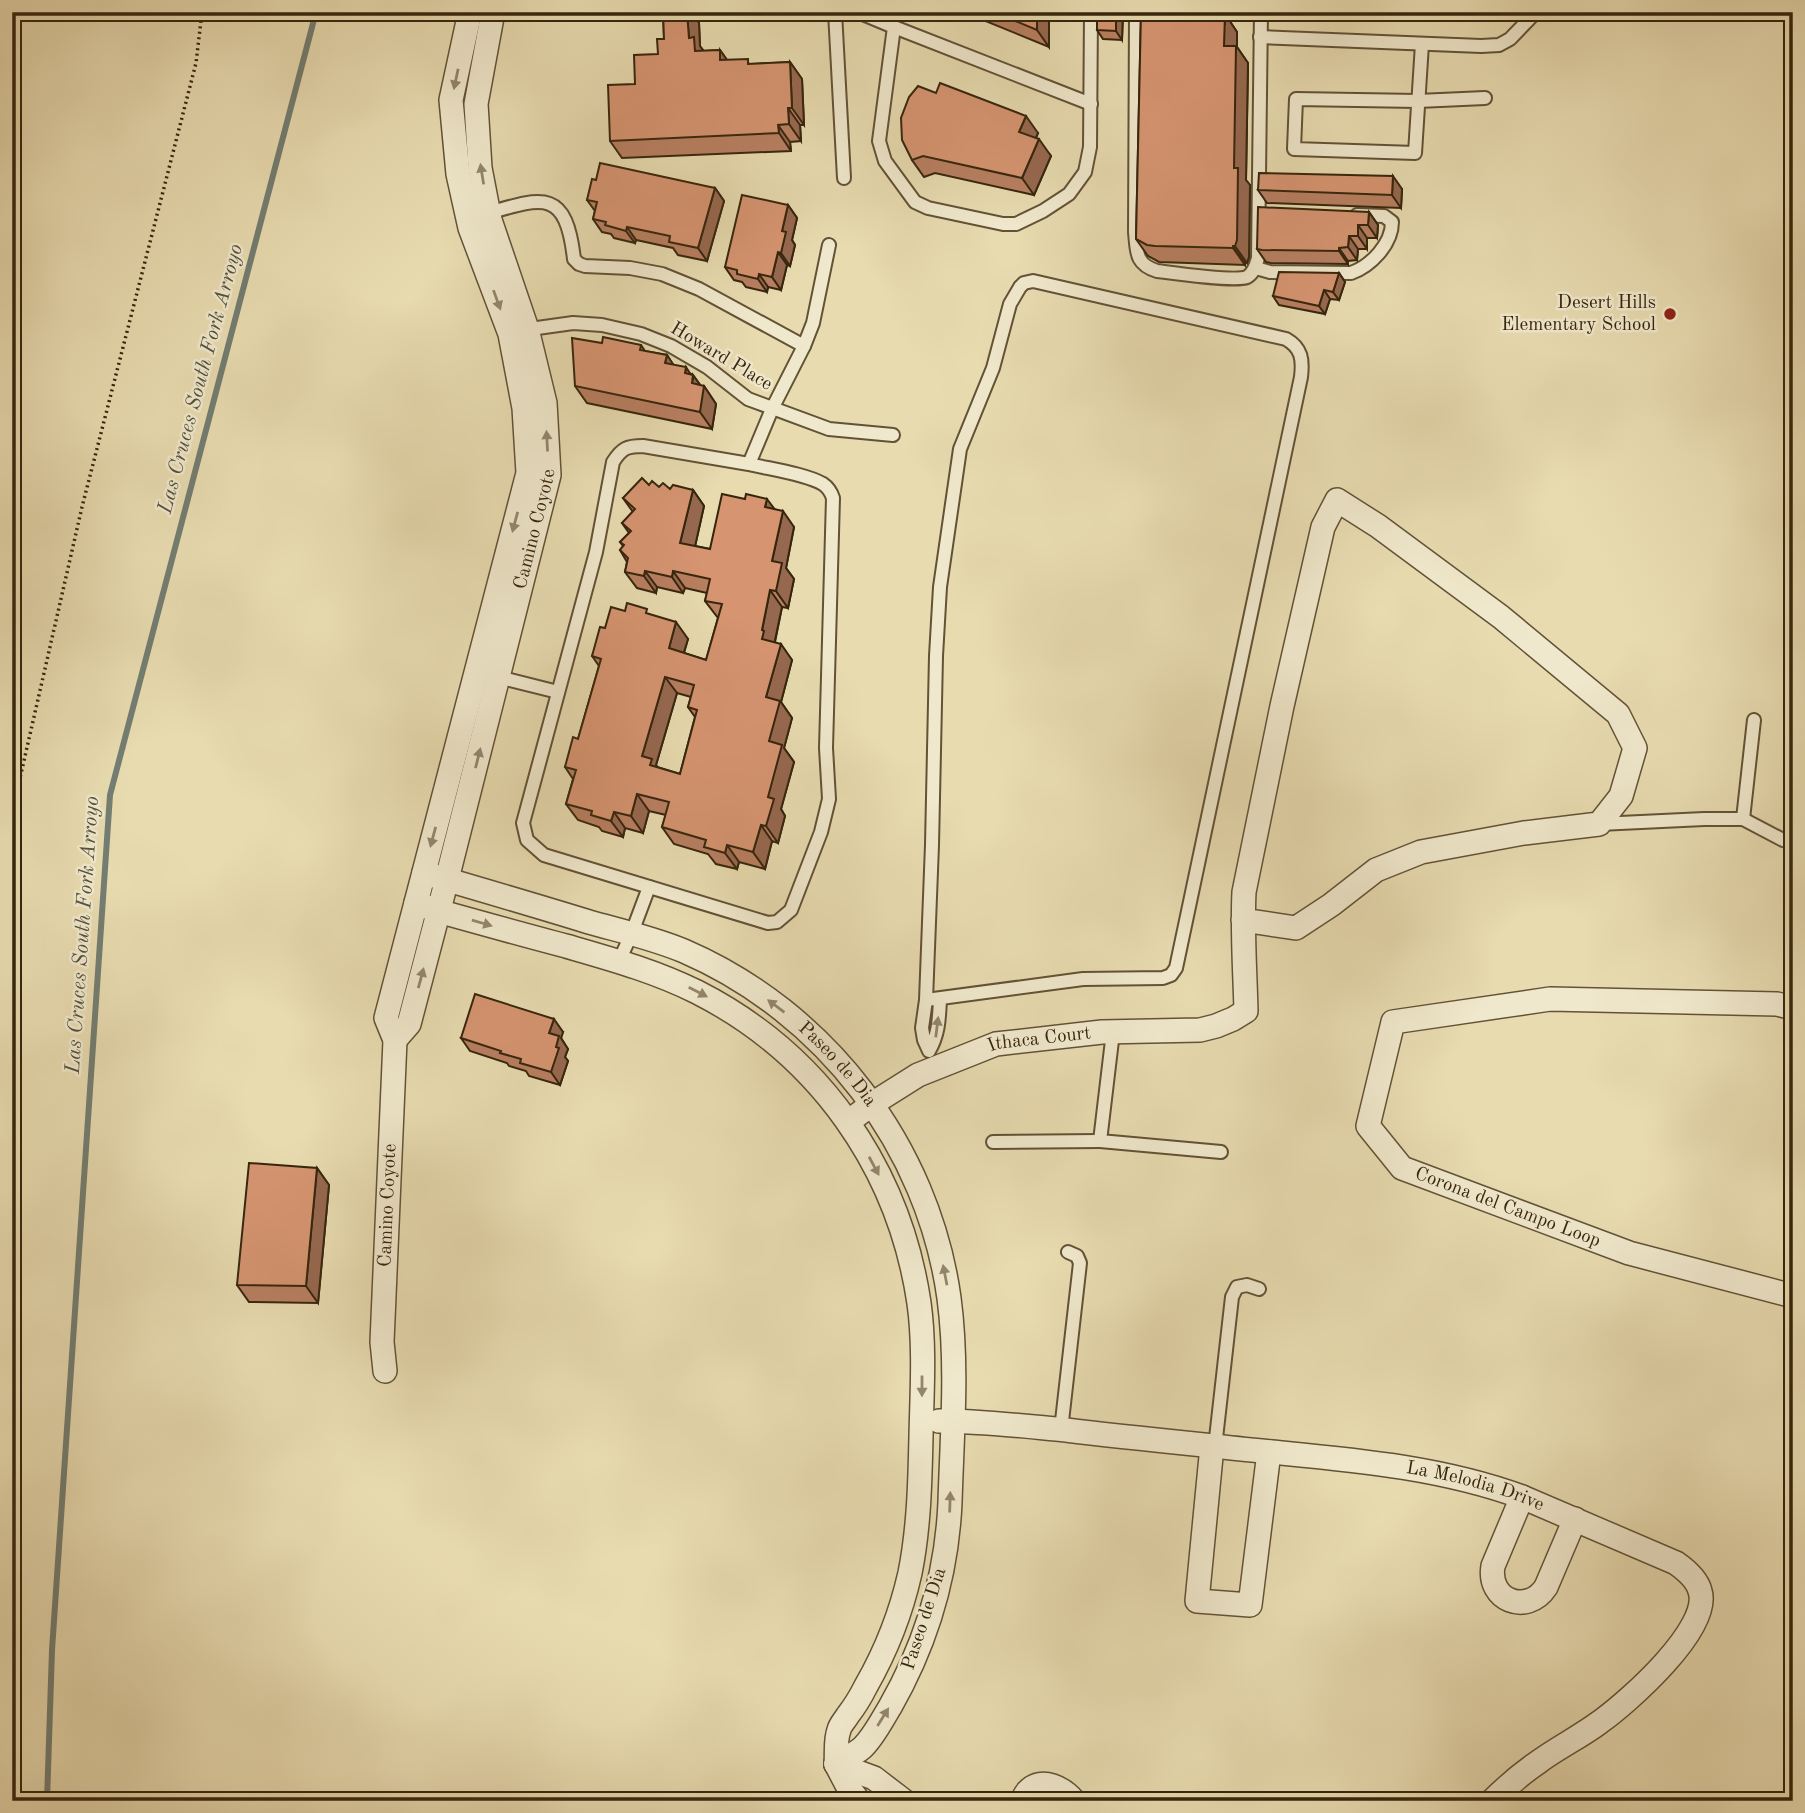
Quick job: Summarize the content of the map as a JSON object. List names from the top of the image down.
{
  "streets": {
    "street": [
      "Camino Coyote",
      "Ithaca Court",
      "Paseo de Dia",
      "Corona del Campo Loop",
      "La Melodia Drive"
    ],
    "lane": ["Howard Place"]
  },
  "crossings": [
    ["Howard Place", "Camino Coyote"],
    ["Camino Coyote", "Paseo de Dia"],
    ["Ithaca Court", "Paseo de Dia"],
    ["Paseo de Dia", "La Melodia Drive"]
  ],
  "water": ["Las Cruces South Fork Arroyo"],
  "places": ["Desert Hills Elementary School"]
}
